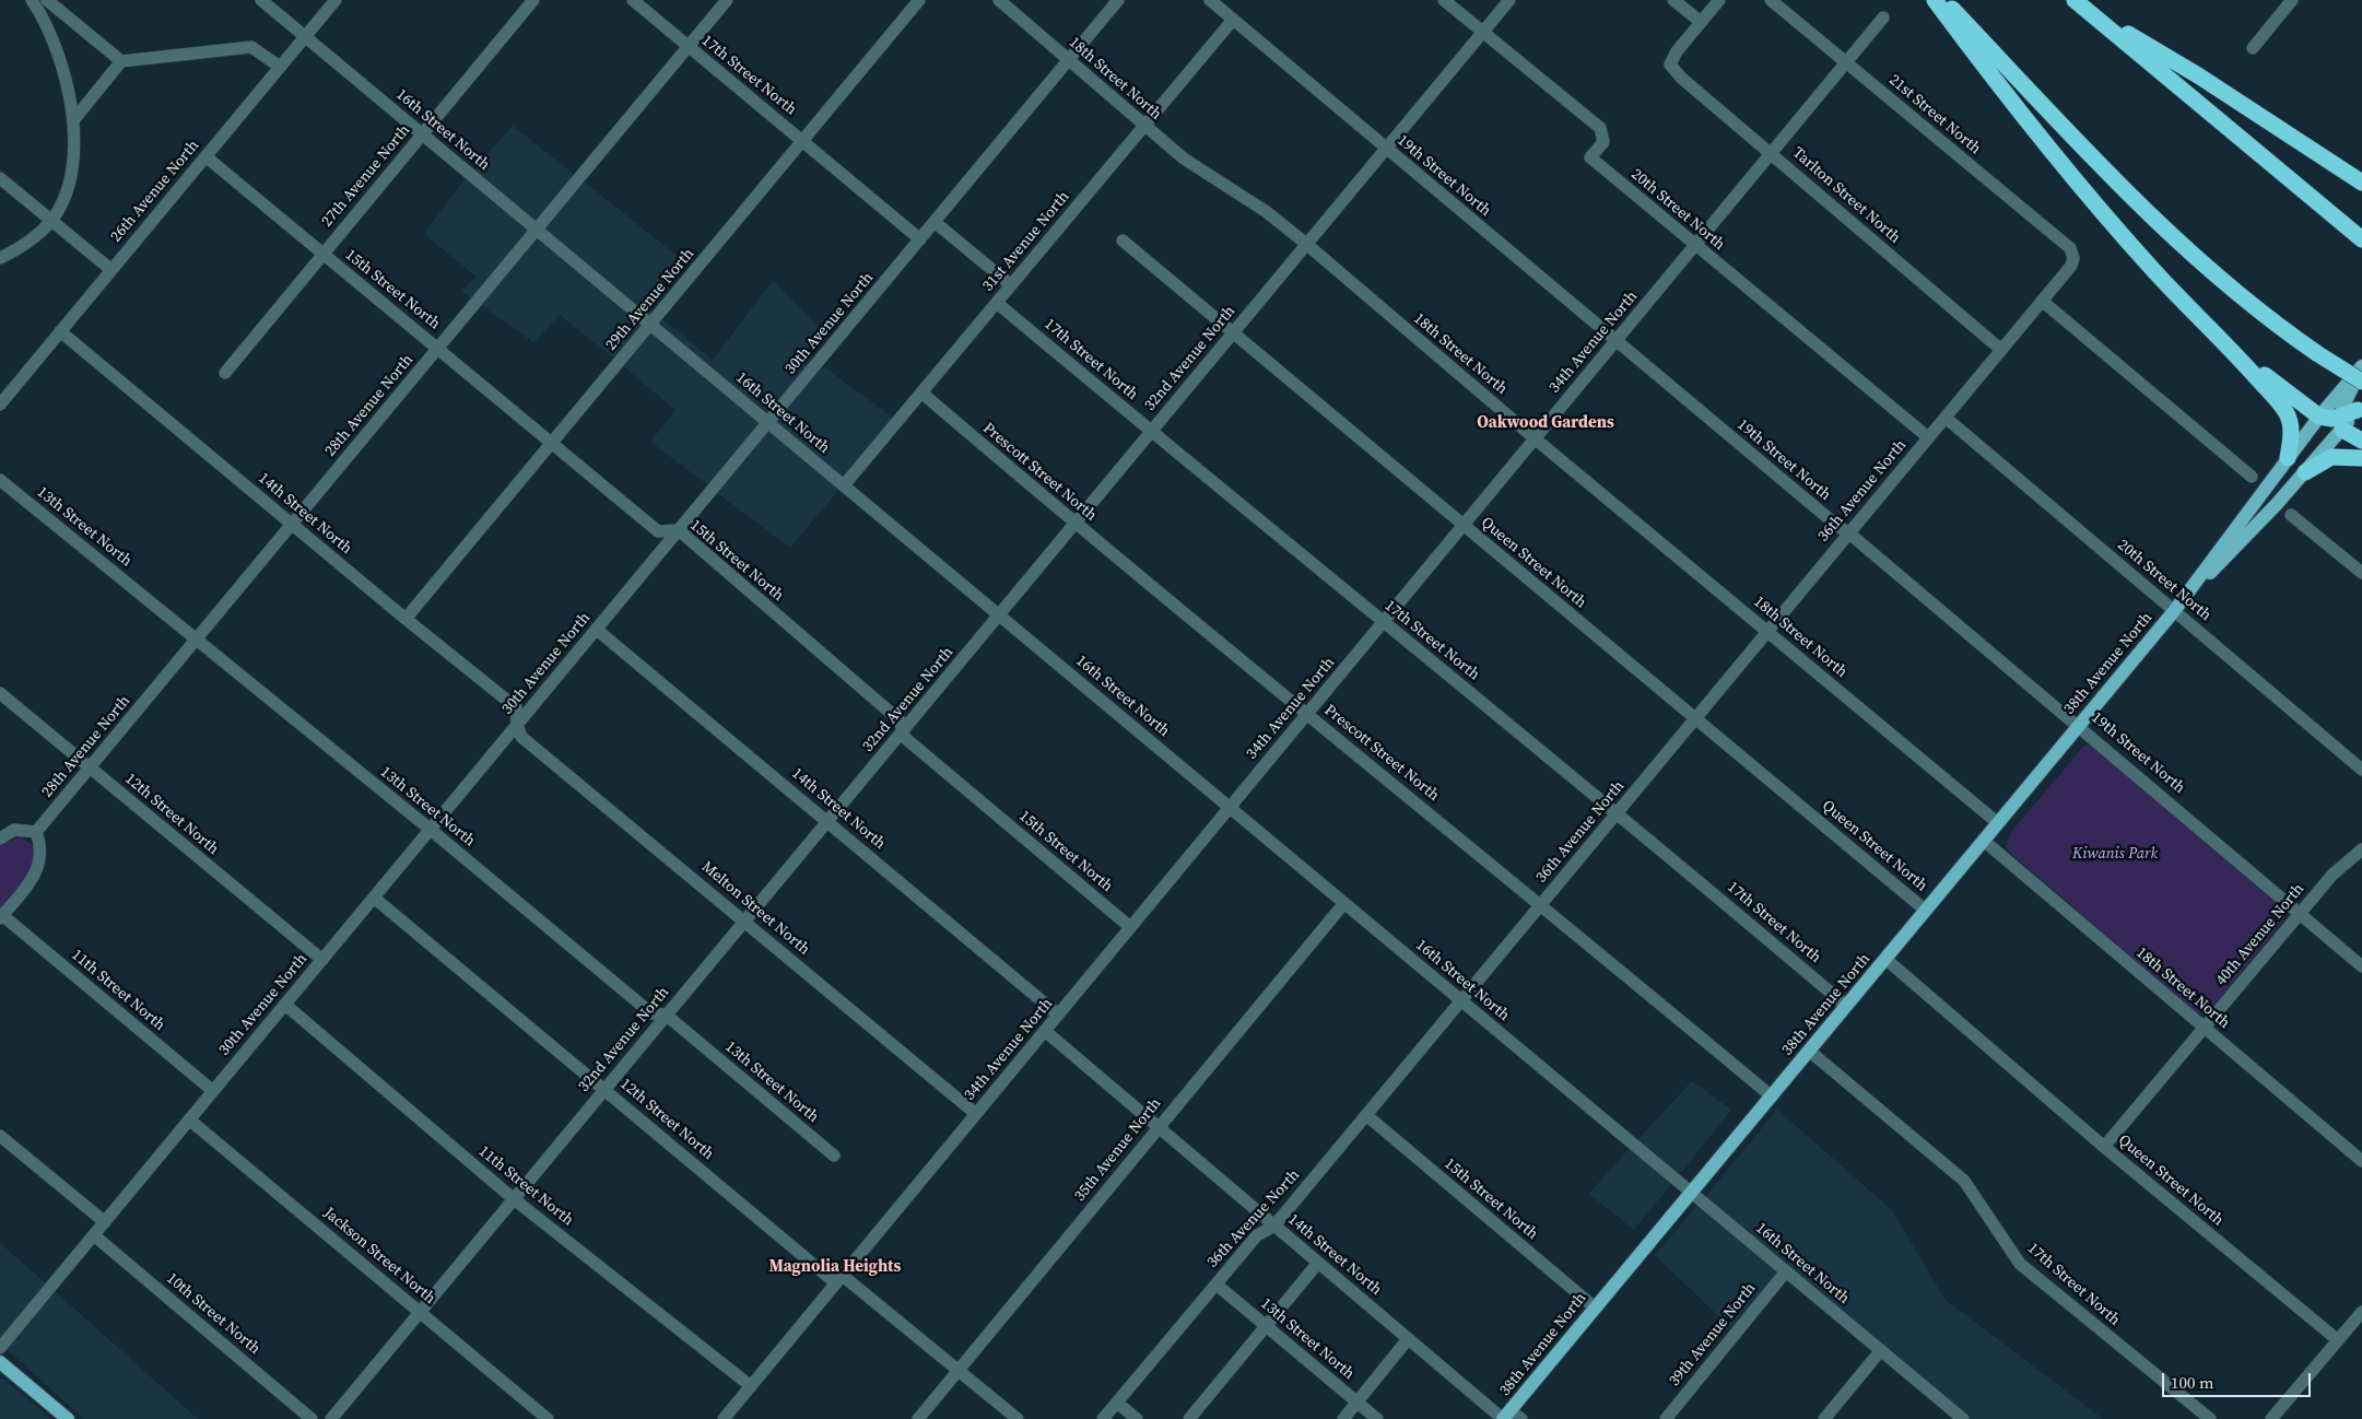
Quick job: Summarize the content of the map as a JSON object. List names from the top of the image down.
{
  "streets": {
    "main road": ["38th Avenue North"],
    "street": [
      "17th Street North",
      "18th Street North",
      "21st Street North",
      "16th Street North",
      "27th Avenue North",
      "19th Street North",
      "26th Avenue North",
      "Tarlton Street North",
      "20th Street North",
      "31st Avenue North",
      "15th Street North",
      "29th Avenue North",
      "30th Avenue North",
      "34th Avenue North",
      "32nd Avenue North",
      "28th Avenue North",
      "Prescott Street North",
      "36th Avenue North",
      "14th Street North",
      "13th Street North",
      "Queen Street North",
      "12th Street North",
      "Melton Street North",
      "40th Avenue North",
      "11th Street North",
      "35th Avenue North",
      "Jackson Street North",
      "10th Street North",
      "39th Avenue North"
    ]
  },
  "crossings": [
    ["17th Street North", "31st Avenue North"],
    ["17th Street North", "29th Avenue North"],
    ["17th Street North", "30th Avenue North"],
    ["17th Street North", "34th Avenue North"],
    ["17th Street North", "32nd Avenue North"],
    ["17th Street North", "28th Avenue North"],
    ["17th Street North", "36th Avenue North"],
    ["17th Street North", "38th Avenue North"],
    ["18th Street North", "31st Avenue North"],
    ["18th Street North", "30th Avenue North"],
    ["18th Street North", "34th Avenue North"],
    ["18th Street North", "32nd Avenue North"],
    ["18th Street North", "36th Avenue North"],
    ["18th Street North", "38th Avenue North"],
    ["18th Street North", "40th Avenue North"],
    ["21st Street North", "34th Avenue North"],
    ["21st Street North", "36th Avenue North"],
    ["16th Street North", "27th Avenue North"],
    ["16th Street North", "26th Avenue North"],
    ["16th Street North", "31st Avenue North"],
    ["16th Street North", "29th Avenue North"],
    ["16th Street North", "30th Avenue North"],
    ["16th Street North", "34th Avenue North"],
    ["16th Street North", "32nd Avenue North"],
    ["16th Street North", "28th Avenue North"],
    ["16th Street North", "36th Avenue North"],
    ["16th Street North", "38th Avenue North"],
    ["16th Street North", "35th Avenue North"],
    ["16th Street North", "39th Avenue North"],
    ["27th Avenue North", "15th Street North"],
    ["19th Street North", "31st Avenue North"],
    ["19th Street North", "34th Avenue North"],
    ["19th Street North", "32nd Avenue North"],
    ["19th Street North", "36th Avenue North"],
    ["19th Street North", "38th Avenue North"],
    ["19th Street North", "40th Avenue North"],
    ["26th Avenue North", "15th Street North"],
    ["26th Avenue North", "14th Street North"],
    ["Tarlton Street North", "34th Avenue North"],
    ["Tarlton Street North", "36th Avenue North"],
    ["20th Street North", "34th Avenue North"],
    ["20th Street North", "32nd Avenue North"],
    ["20th Street North", "36th Avenue North"],
    ["20th Street North", "38th Avenue North"],
    ["31st Avenue North", "Prescott Street North"],
    ["15th Street North", "29th Avenue North"],
    ["15th Street North", "30th Avenue North"],
    ["15th Street North", "34th Avenue North"],
    ["15th Street North", "32nd Avenue North"],
    ["15th Street North", "28th Avenue North"],
    ["15th Street North", "36th Avenue North"],
    ["15th Street North", "38th Avenue North"],
    ["29th Avenue North", "14th Street North"],
    ["30th Avenue North", "14th Street North"],
    ["30th Avenue North", "13th Street North"],
    ["30th Avenue North", "12th Street North"],
    ["30th Avenue North", "Melton Street North"],
    ["30th Avenue North", "11th Street North"],
    ["30th Avenue North", "Jackson Street North"],
    ["30th Avenue North", "10th Street North"],
    ["34th Avenue North", "Prescott Street North"],
    ["34th Avenue North", "14th Street North"],
    ["34th Avenue North", "Queen Street North"],
    ["34th Avenue North", "12th Street North"],
    ["34th Avenue North", "Melton Street North"],
    ["34th Avenue North", "11th Street North"],
    ["32nd Avenue North", "Prescott Street North"],
    ["32nd Avenue North", "14th Street North"],
    ["32nd Avenue North", "13th Street North"],
    ["32nd Avenue North", "Queen Street North"],
    ["32nd Avenue North", "12th Street North"],
    ["32nd Avenue North", "Melton Street North"],
    ["32nd Avenue North", "11th Street North"],
    ["32nd Avenue North", "Jackson Street North"],
    ["28th Avenue North", "14th Street North"],
    ["28th Avenue North", "13th Street North"],
    ["28th Avenue North", "12th Street North"],
    ["Prescott Street North", "36th Avenue North"],
    ["Prescott Street North", "38th Avenue North"],
    ["36th Avenue North", "14th Street North"],
    ["36th Avenue North", "13th Street North"],
    ["36th Avenue North", "Queen Street North"],
    ["14th Street North", "38th Avenue North"],
    ["14th Street North", "Melton Street North"],
    ["14th Street North", "35th Avenue North"],
    ["Queen Street North", "38th Avenue North"],
    ["Queen Street North", "40th Avenue North"],
    ["12th Street North", "35th Avenue North"]
  ],
  "districts": ["Oakwood Gardens", "Magnolia Heights"],
  "parks": ["Kiwanis Park"],
  "scale_bar": "100 m"
}
